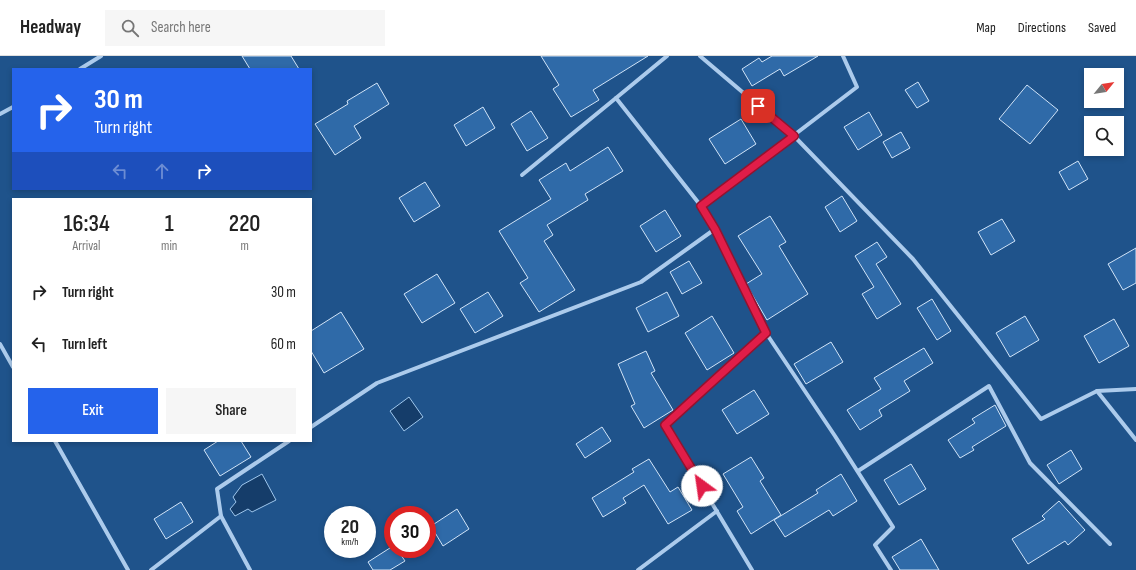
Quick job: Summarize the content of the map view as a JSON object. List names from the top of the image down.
{
  "north": "top right",
  "page": {
    "header": "Headway",
    "search": "Search here",
    "nav": ["Map", "Directions", "Saved"],
    "turn": ["30 m", "Turn right"],
    "eta": [
      "16:34",
      "Arrival",
      "1",
      "min",
      "220",
      "m"
    ],
    "list": [
      {
        "name": "Turn right",
        "value": "30 m"
      },
      {
        "name": "Turn left",
        "value": "60 m"
      }
    ],
    "buttons": ["Exit", "Share"],
    "speed": "20 km/h",
    "limit": "30"
  }
}
